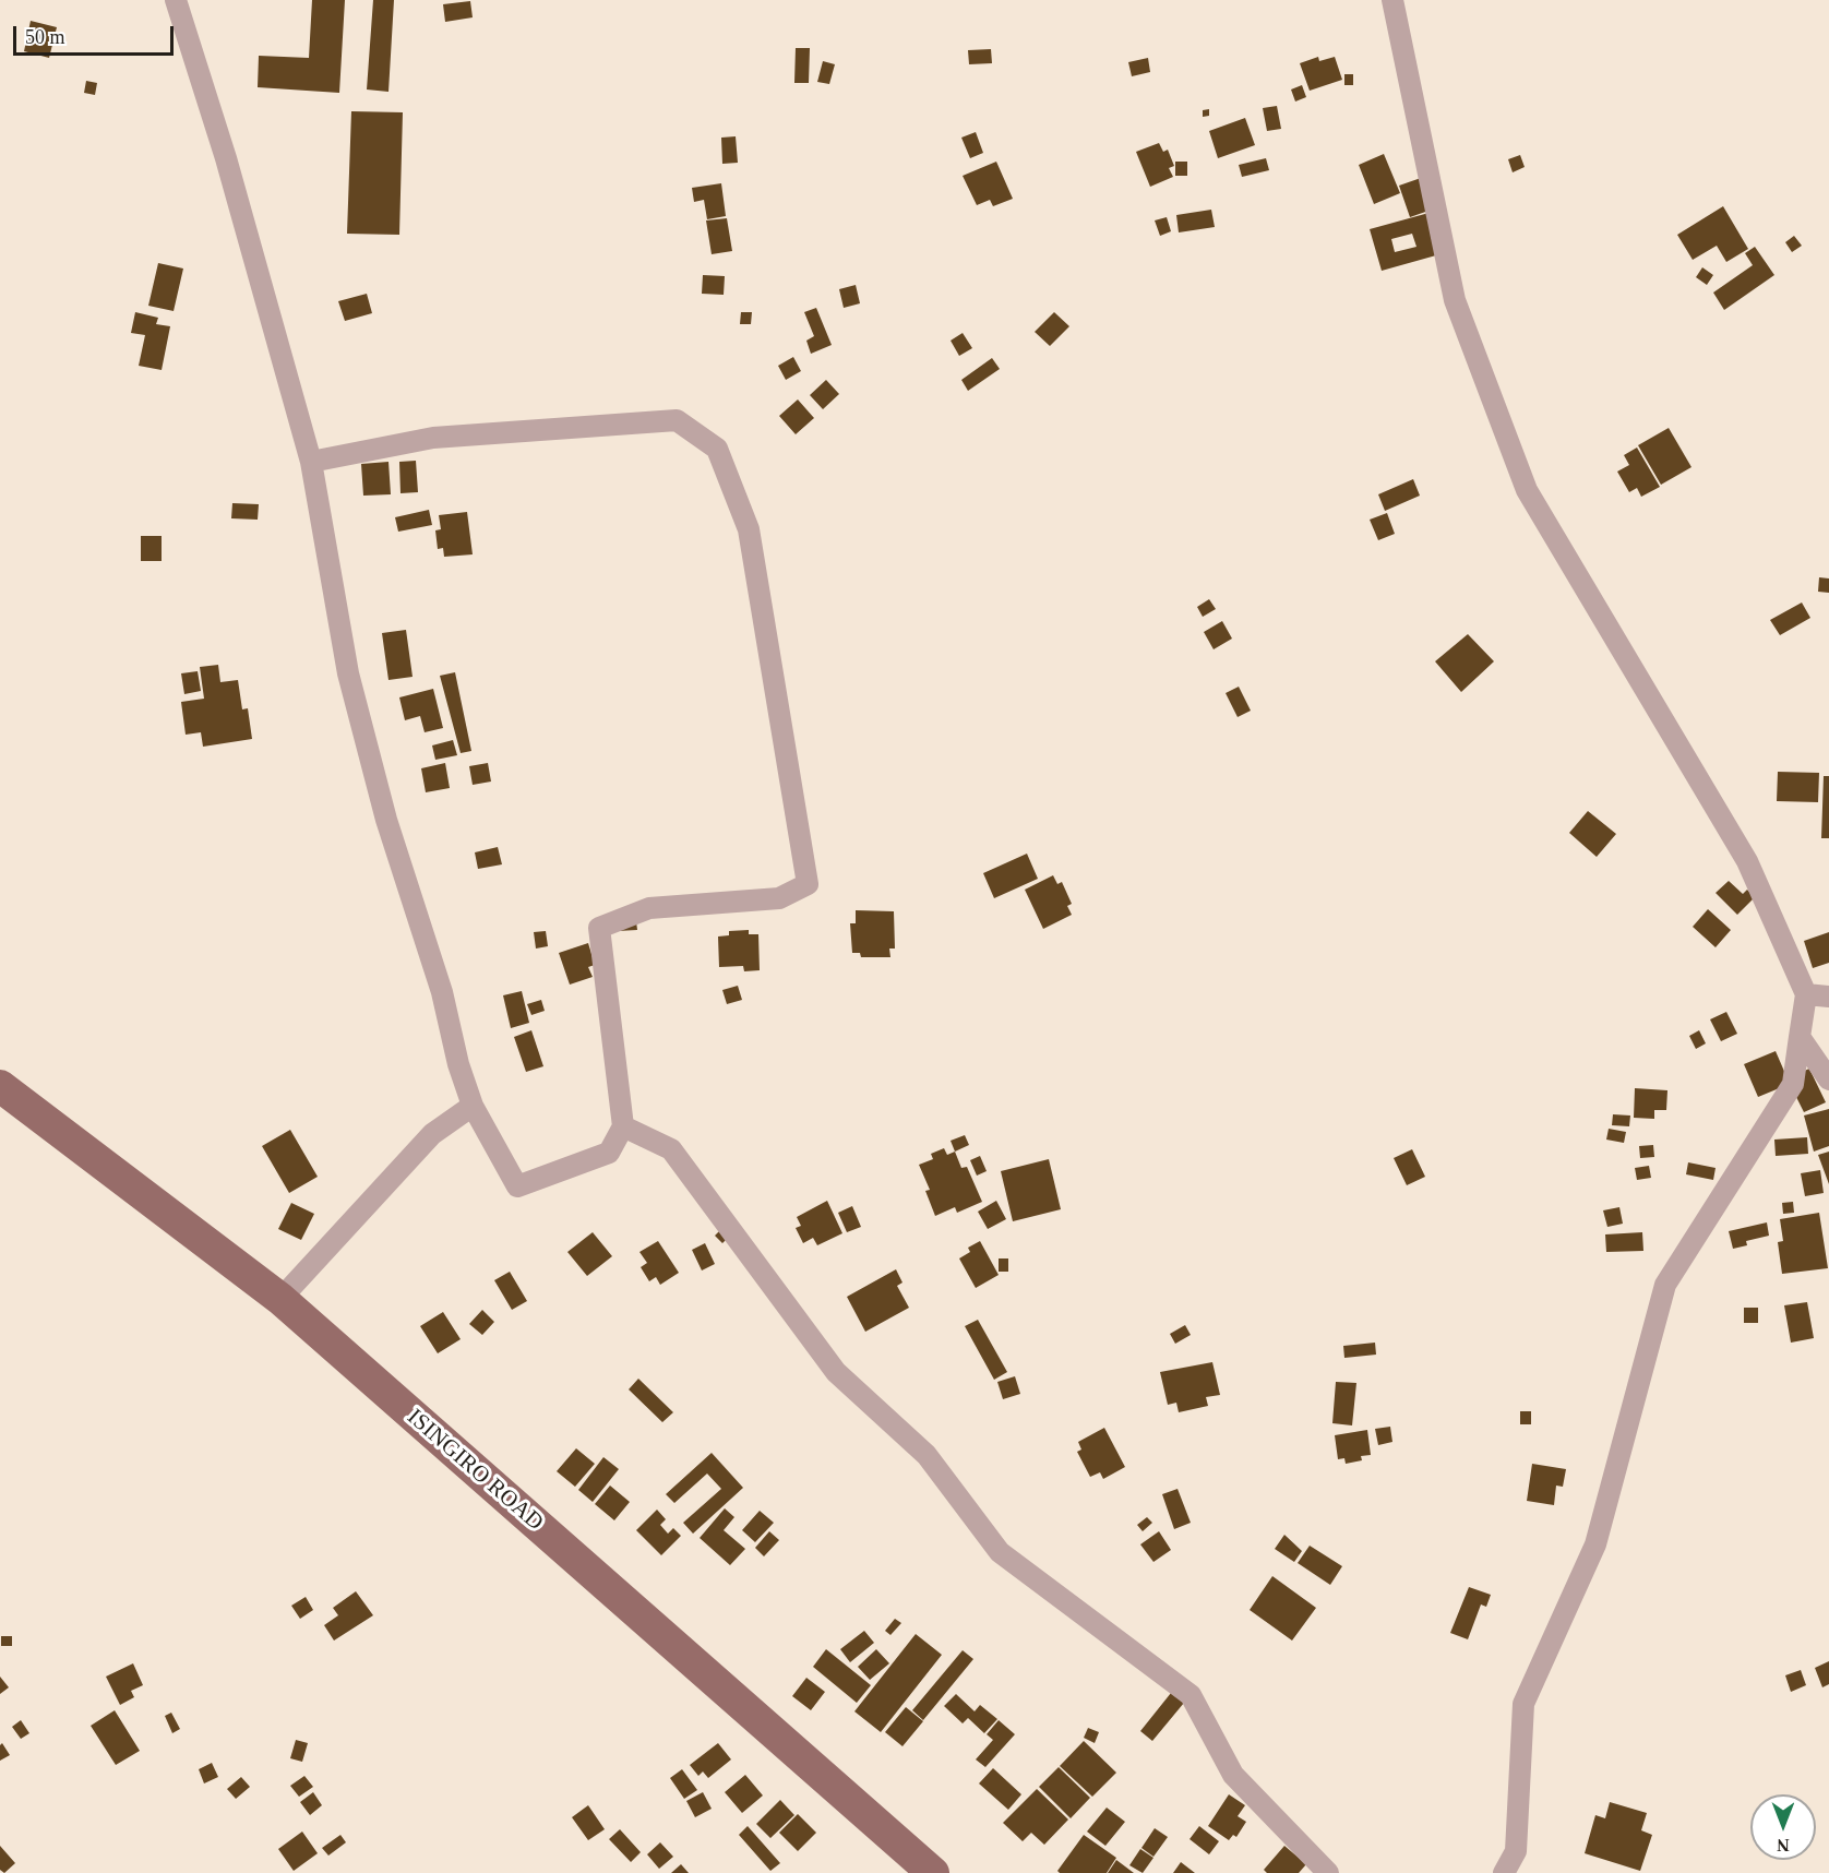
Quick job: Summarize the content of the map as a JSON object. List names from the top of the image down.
{
  "streets": {
    "main road": ["ISINGIRO ROAD"]
  },
  "scale_bar": "50 m",
  "north": "bottom"
}
